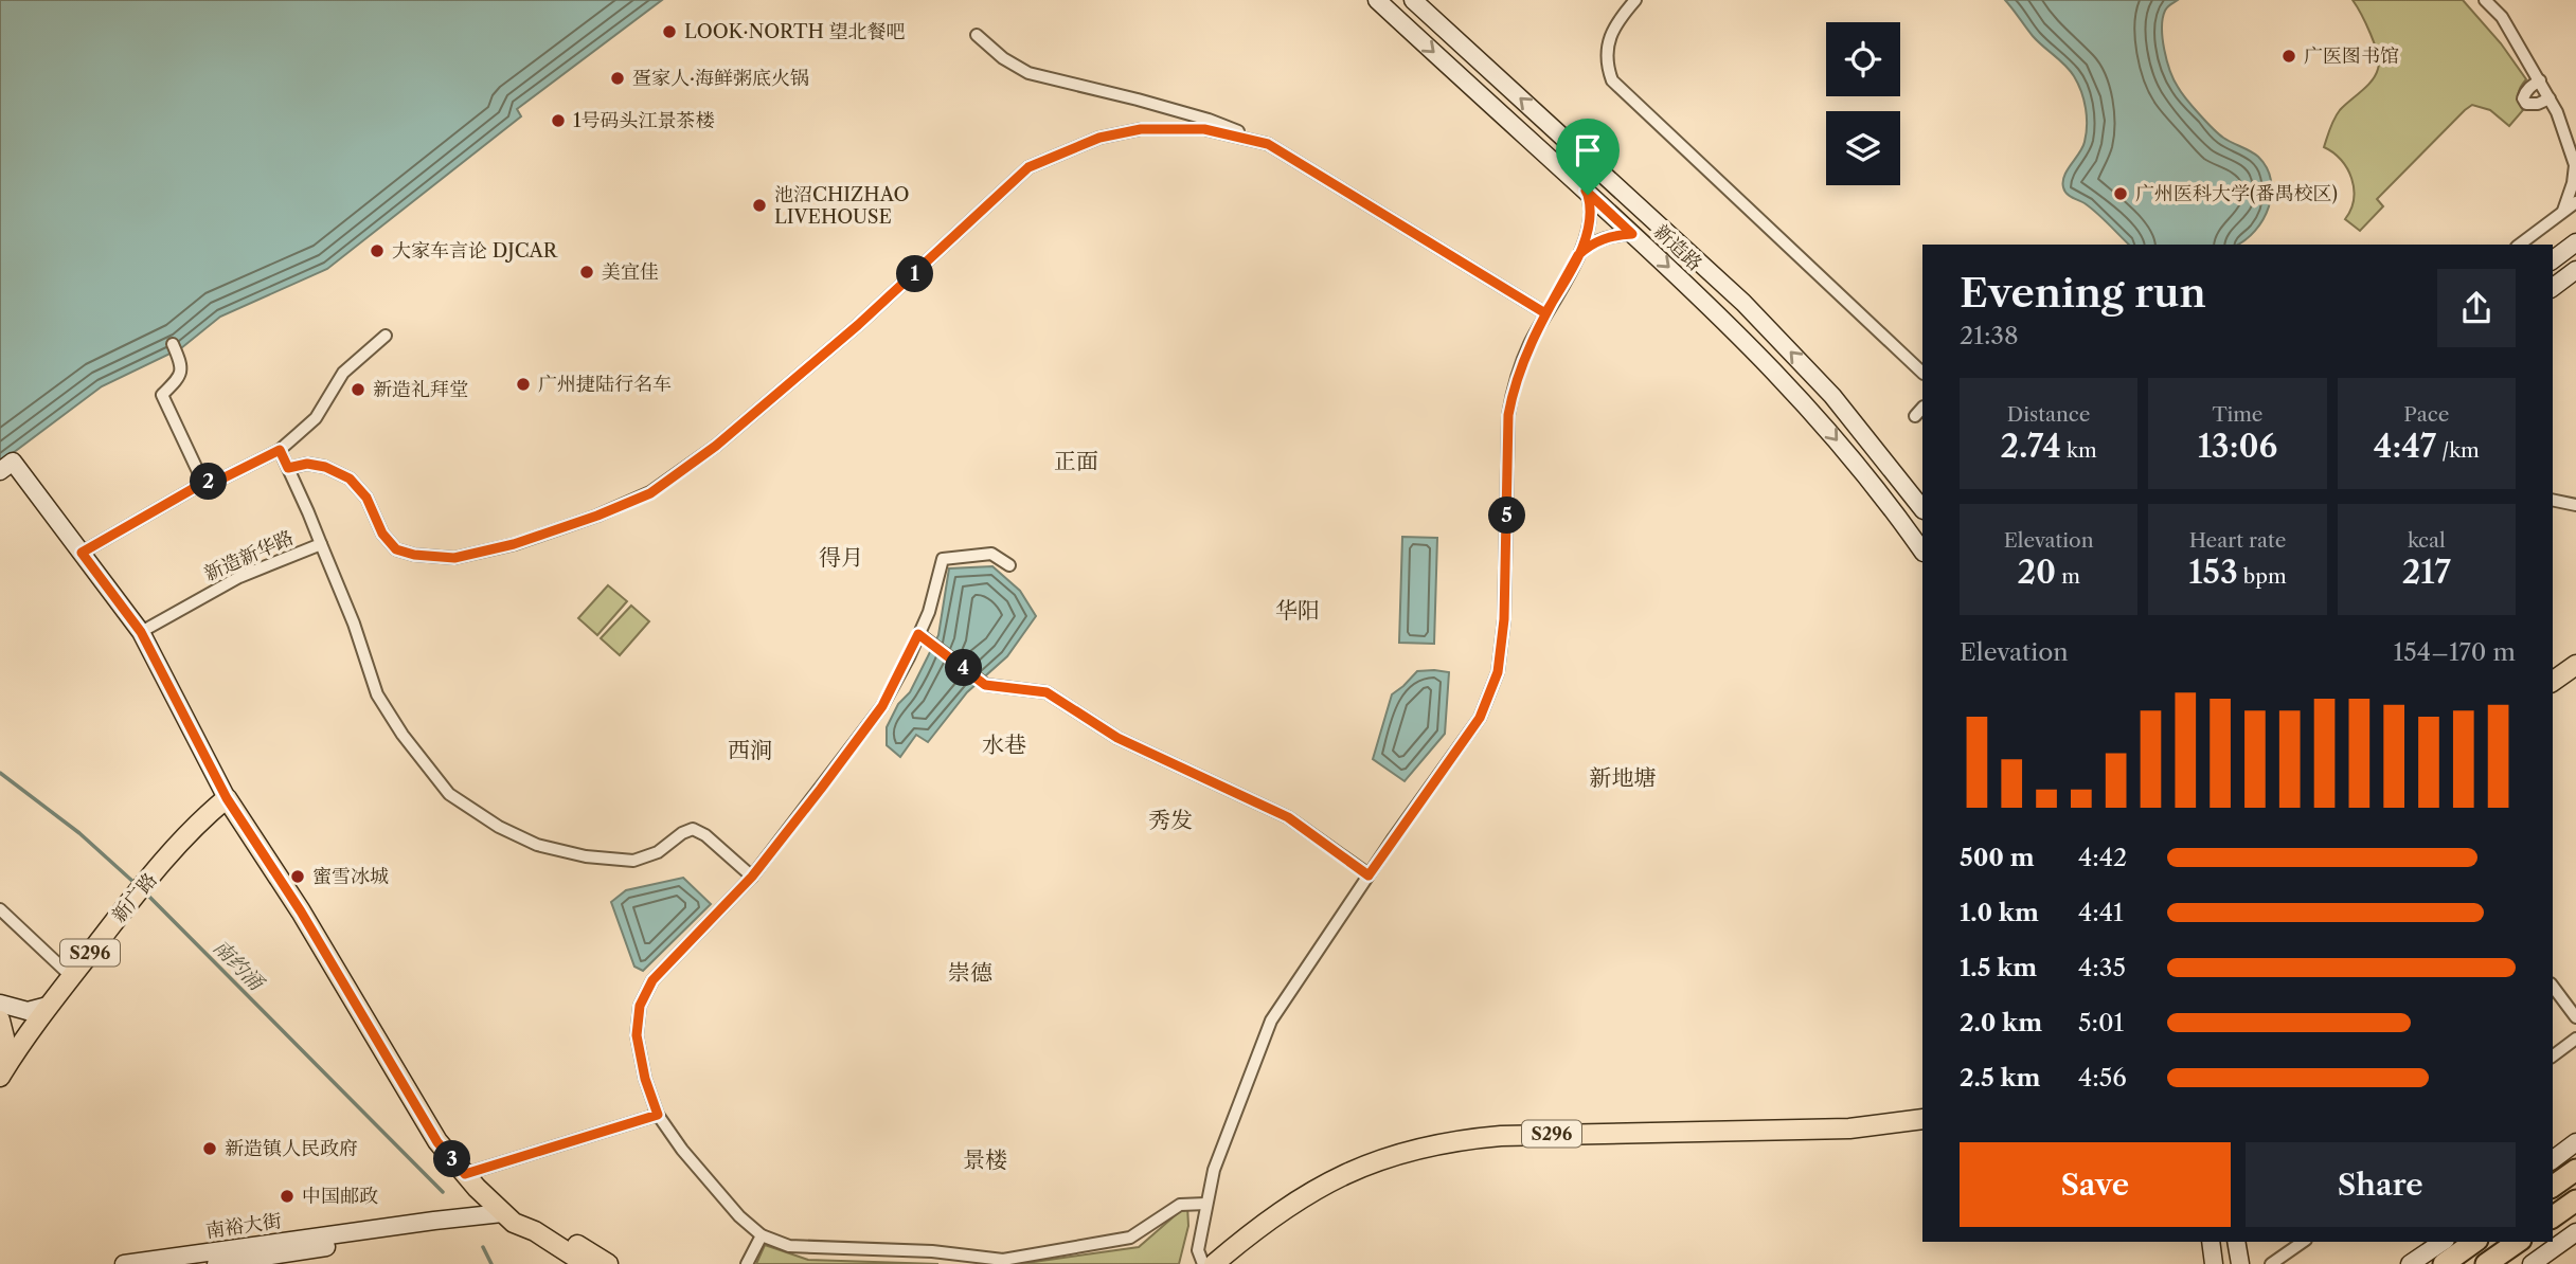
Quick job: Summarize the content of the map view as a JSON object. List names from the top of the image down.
{
  "streets": {
    "main road": [
      "新造路",
      "新广路",
      "S296",
      "南裕大街"
    ],
    "street": ["新造新华路"]
  },
  "districts": [
    "正面",
    "得月",
    "华阳",
    "水巷",
    "西涧",
    "新地塘",
    "秀发",
    "崇德",
    "景楼"
  ],
  "water": ["南约涌"],
  "places": [
    "LOOK·NORTH 望北餐吧",
    "广医图书馆",
    "疍家人·海鲜粥底火锅",
    "1号码头江景茶楼",
    "广州医科大学(番禺校区)",
    "池沼CHIZHAO LIVEHOUSE",
    "大家车言论 DJCAR",
    "美宜佳",
    "广州捷陆行名车",
    "新造礼拜堂",
    "蜜雪冰城",
    "新造镇人民政府",
    "中国邮政"
  ],
  "page": {
    "heading": ["Evening run", "21:38"],
    "pins": [
      "1",
      "2",
      "5",
      "4",
      "3"
    ],
    "stats": [
      ["Distance", "2.74 km"],
      ["Time", "13:06"],
      ["Pace", "4:47 /km"],
      ["Elevation", "20 m"],
      ["Heart rate", "153 bpm"],
      ["kcal", "217"]
    ],
    "chart": ["Elevation", "154–170 m"],
    "list": [
      {
        "name": "500 m",
        "note": "4:42"
      },
      {
        "name": "1.0 km",
        "note": "4:41"
      },
      {
        "name": "1.5 km",
        "note": "4:35"
      },
      {
        "name": "2.0 km",
        "note": "5:01"
      },
      {
        "name": "2.5 km",
        "note": "4:56"
      }
    ],
    "buttons": ["Save", "Share"]
  }
}
